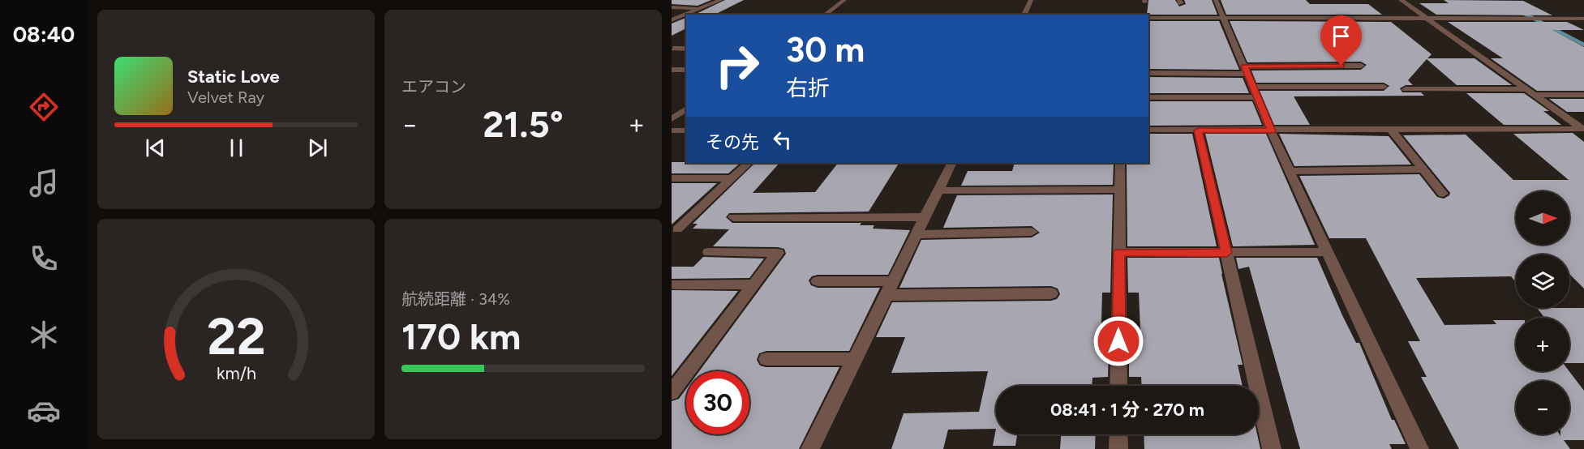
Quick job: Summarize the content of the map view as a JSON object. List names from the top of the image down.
{
  "north": "right",
  "page": {
    "tabs": "08:40",
    "tile": [
      "エアコン",
      ["航続距離 · 34%", "170 km"]
    ],
    "turn": ["30 m", "右折"],
    "song": ["Static Love", "Velvet Ray"],
    "heat": ["−", "21.5°", "+"],
    "then": "その先",
    "map_buttons": ["+", "−"],
    "limit": "30",
    "trip": "08:41 · 1 分 · 270 m",
    "gauge": ["22", "km/h"]
  }
}
